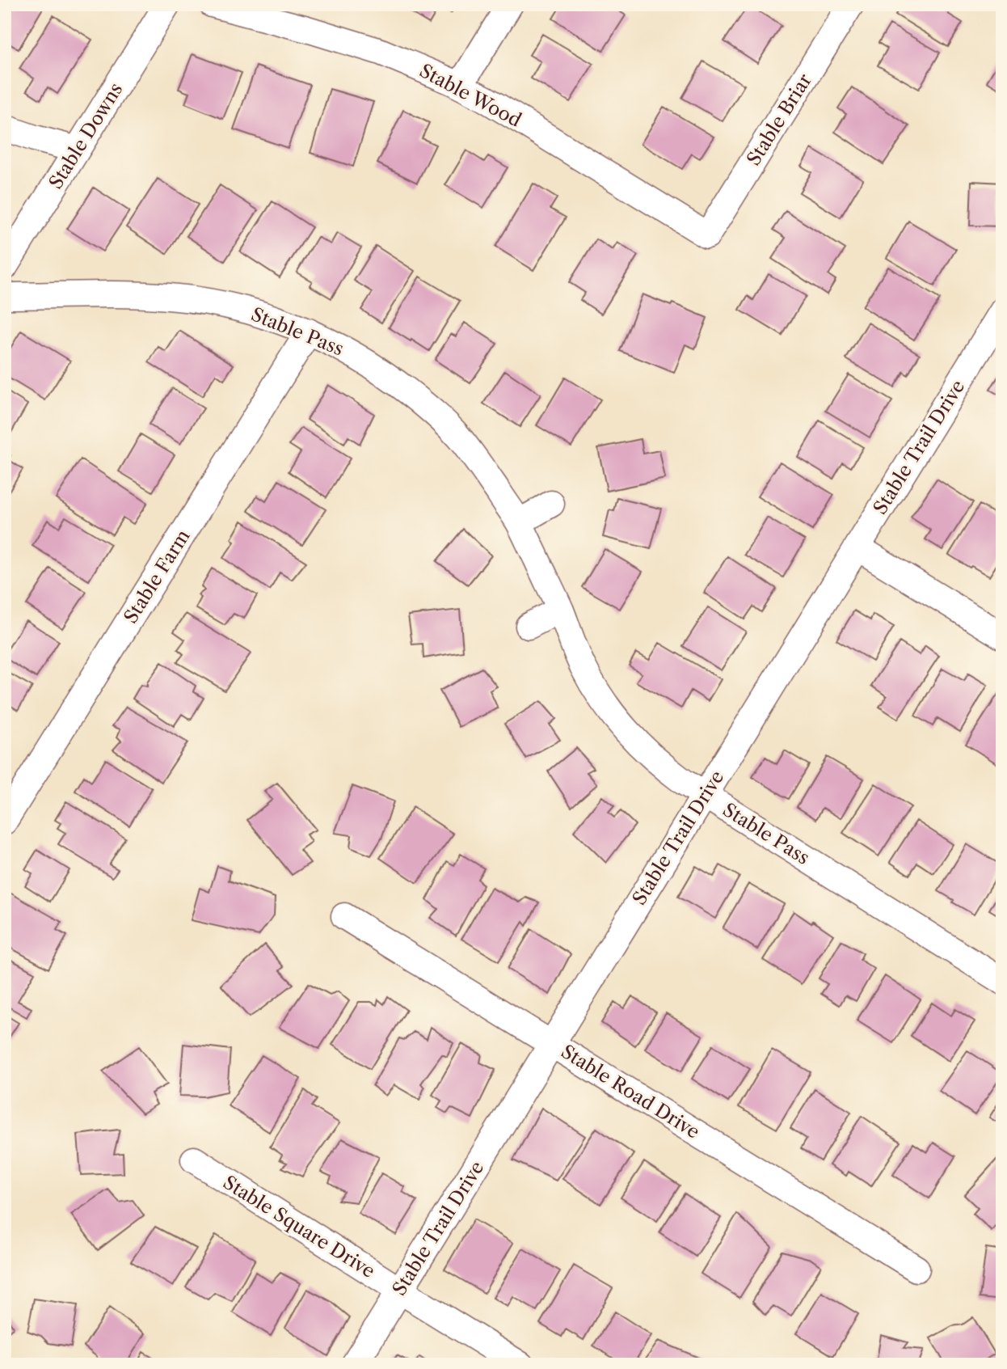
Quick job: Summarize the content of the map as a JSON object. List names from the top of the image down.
{
  "streets": {
    "street": [
      "Stable Wood",
      "Stable Briar",
      "Stable Downs",
      "Stable Pass",
      "Stable Trail Drive",
      "Stable Farm",
      "Stable Road Drive",
      "Stable Square Drive"
    ]
  },
  "crossings": [
    ["Stable Wood", "Stable Briar"],
    ["Stable Pass", "Stable Trail Drive"],
    ["Stable Pass", "Stable Farm"],
    ["Stable Trail Drive", "Stable Road Drive"],
    ["Stable Trail Drive", "Stable Square Drive"]
  ]
}
